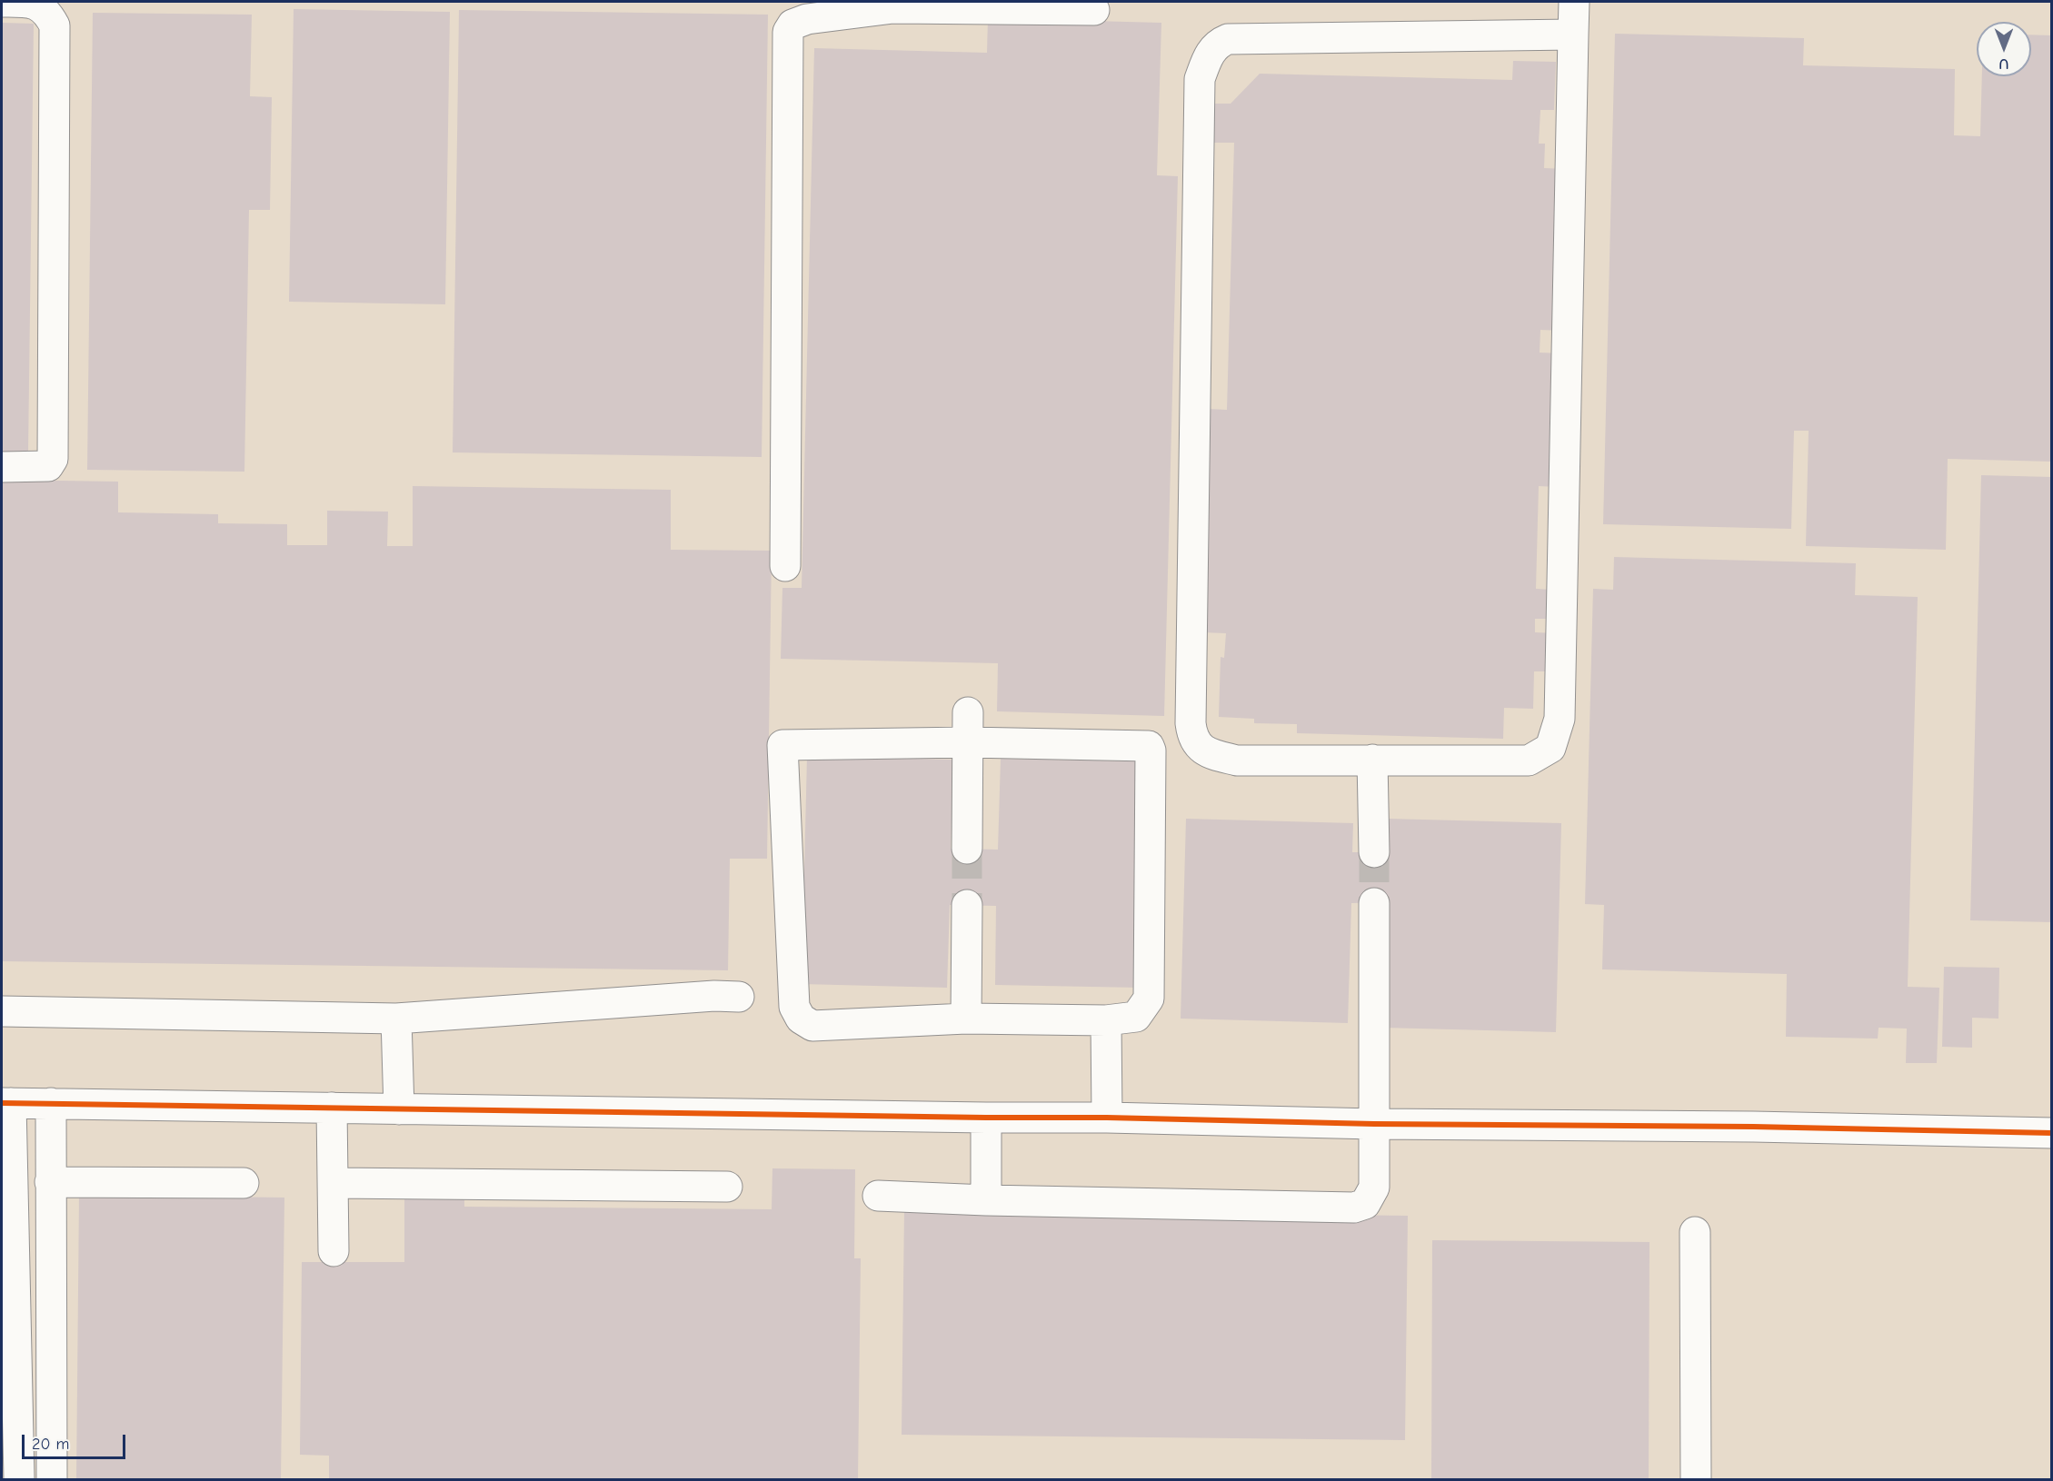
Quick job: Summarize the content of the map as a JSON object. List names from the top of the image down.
{
  "scale_bar": "20 m",
  "north": "bottom"
}
